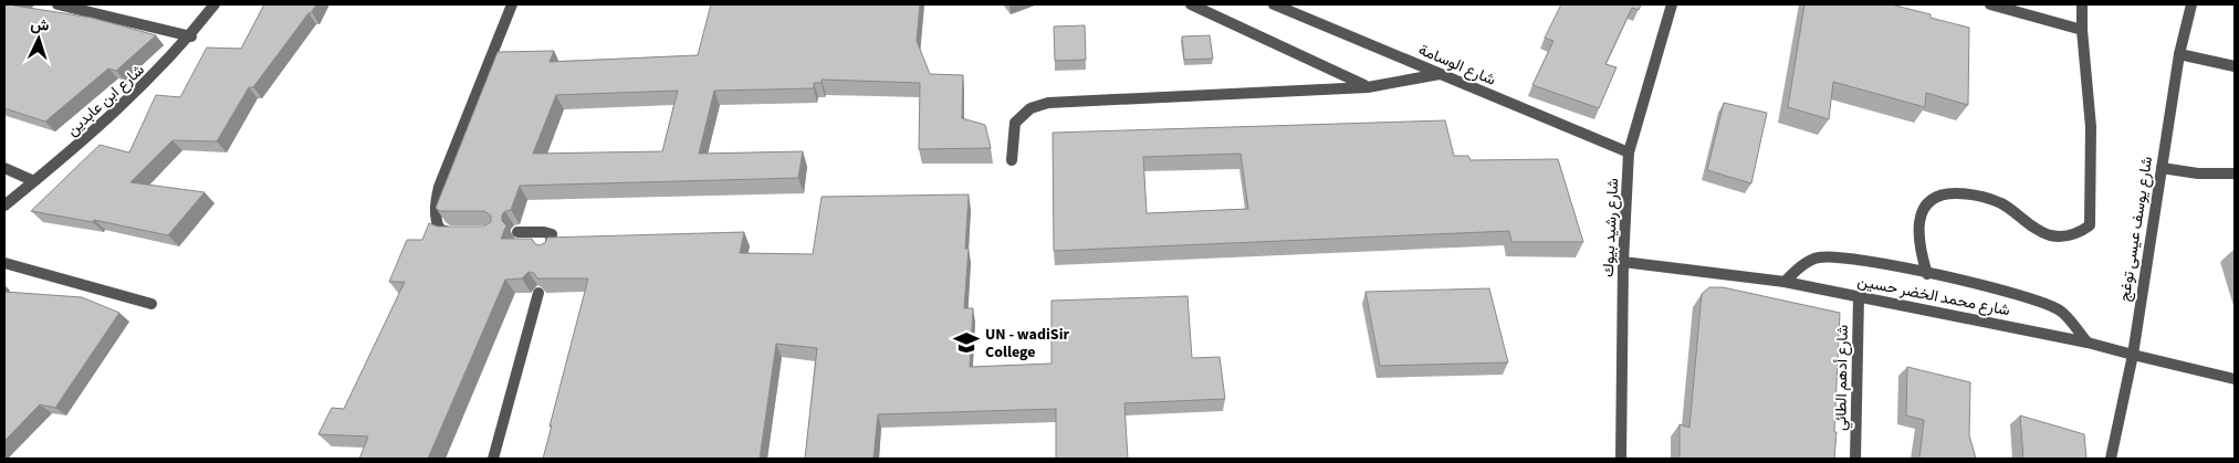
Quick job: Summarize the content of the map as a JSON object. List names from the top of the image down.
{
  "streets": {
    "street": [
      "شارع الوسامة",
      "شارع ابن عابدين",
      "شارع رشيد بيوك",
      "شارع يوسف عيسى توغج",
      "شارع محمد الخضر حسين",
      "شارع أدهم الطائي"
    ]
  },
  "crossings": [
    ["شارع الوسامة", "شارع رشيد بيوك"],
    ["شارع رشيد بيوك", "شارع محمد الخضر حسين"],
    ["شارع يوسف عيسى توغج", "شارع محمد الخضر حسين"],
    ["شارع محمد الخضر حسين", "شارع أدهم الطائي"]
  ],
  "places": {
    "school or university": ["UN - wadiSir College"]
  },
  "north": "top"
}
